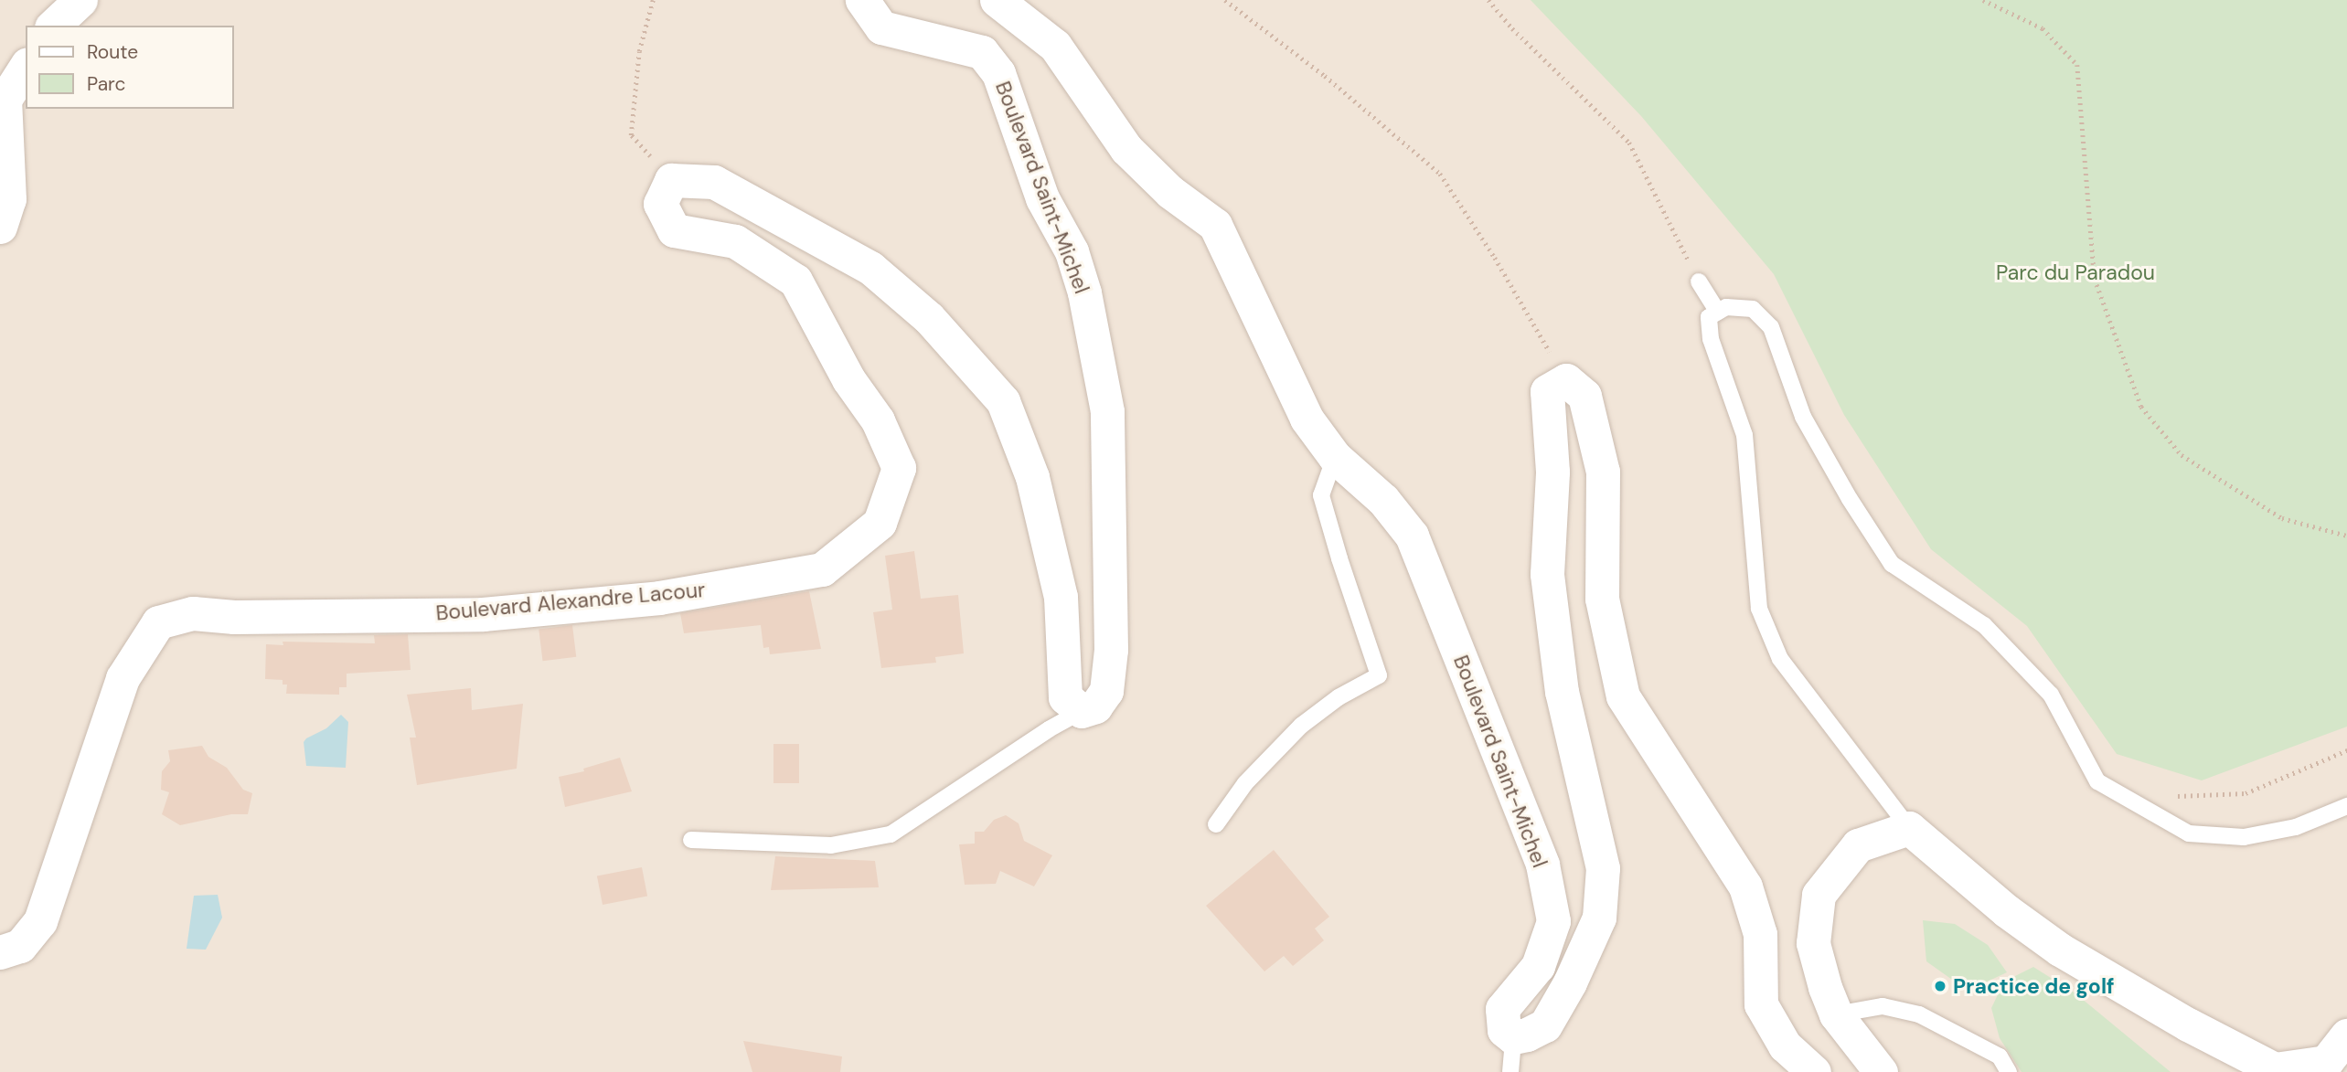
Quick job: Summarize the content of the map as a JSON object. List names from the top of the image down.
{
  "streets": {
    "street": ["Boulevard Saint-Michel", "Boulevard Alexandre Lacour"]
  },
  "parks": ["Parc du Paradou"],
  "places": ["Practice de golf"],
  "legend": ["Route", "Parc"]
}
